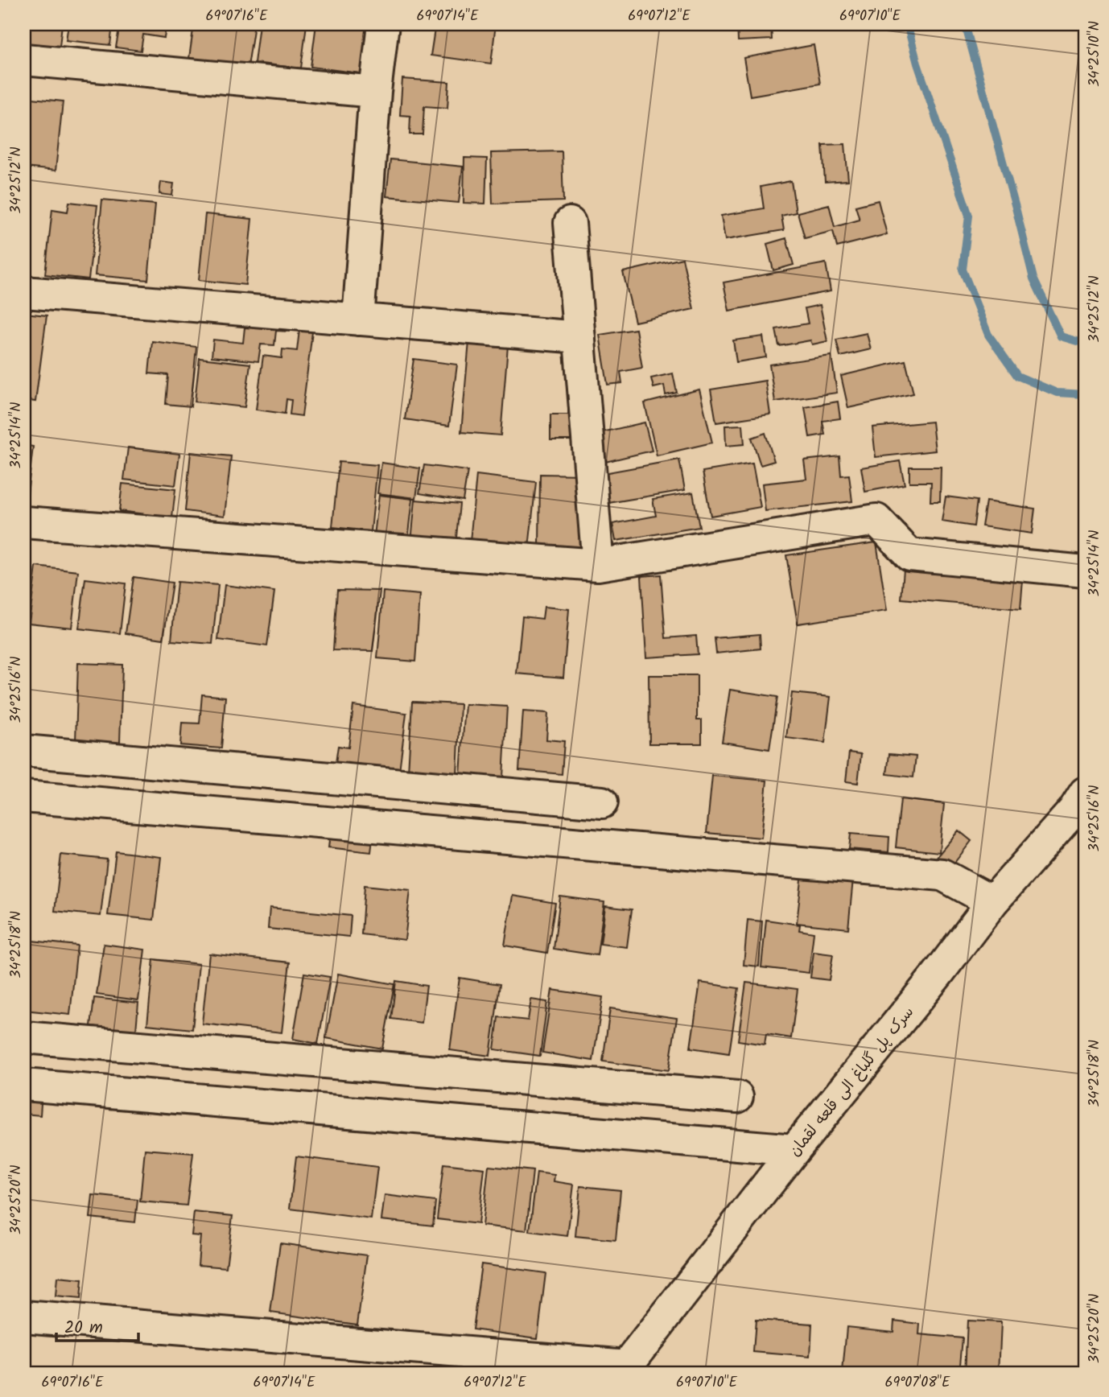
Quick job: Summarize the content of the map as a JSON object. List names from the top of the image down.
{
  "streets": {
    "street": ["سرک پل گلباغ الی قلعه لقمان"]
  },
  "scale_bar": "20 m",
  "coordinates": [
    "69°07'16\"E",
    "69°07'14\"E",
    "69°07'12\"E",
    "69°07'10\"E",
    "34°25'10\"N",
    "34°25'12\"N",
    "34°25'14\"N",
    "34°25'16\"N",
    "34°25'18\"N",
    "34°25'20\"N",
    "69°07'08\"E"
  ]
}
